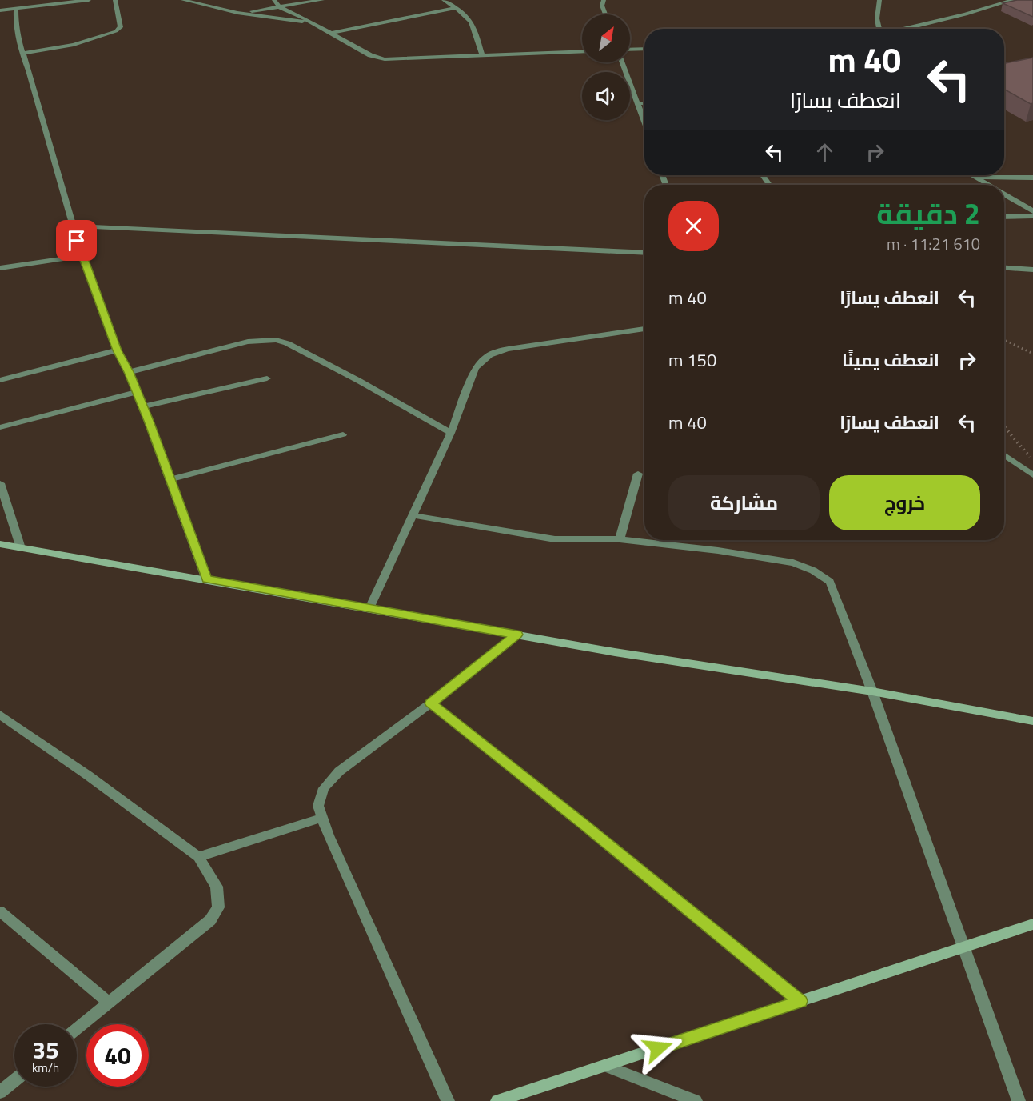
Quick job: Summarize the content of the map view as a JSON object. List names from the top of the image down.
{
  "north": "top right",
  "page": {
    "turn": ["40 m", "انعطف يسارًا"],
    "heading": ["2 دقيقة", "610 m · 11:21"],
    "list": [
      {
        "name": "انعطف يسارًا",
        "value": "40 m"
      },
      {
        "name": "انعطف يمينًا",
        "value": "150 m"
      },
      {
        "name": "انعطف يسارًا",
        "value": "40 m"
      }
    ],
    "buttons": ["خروج", "مشاركة"],
    "speed": "35 km/h",
    "limit": "40"
  }
}
